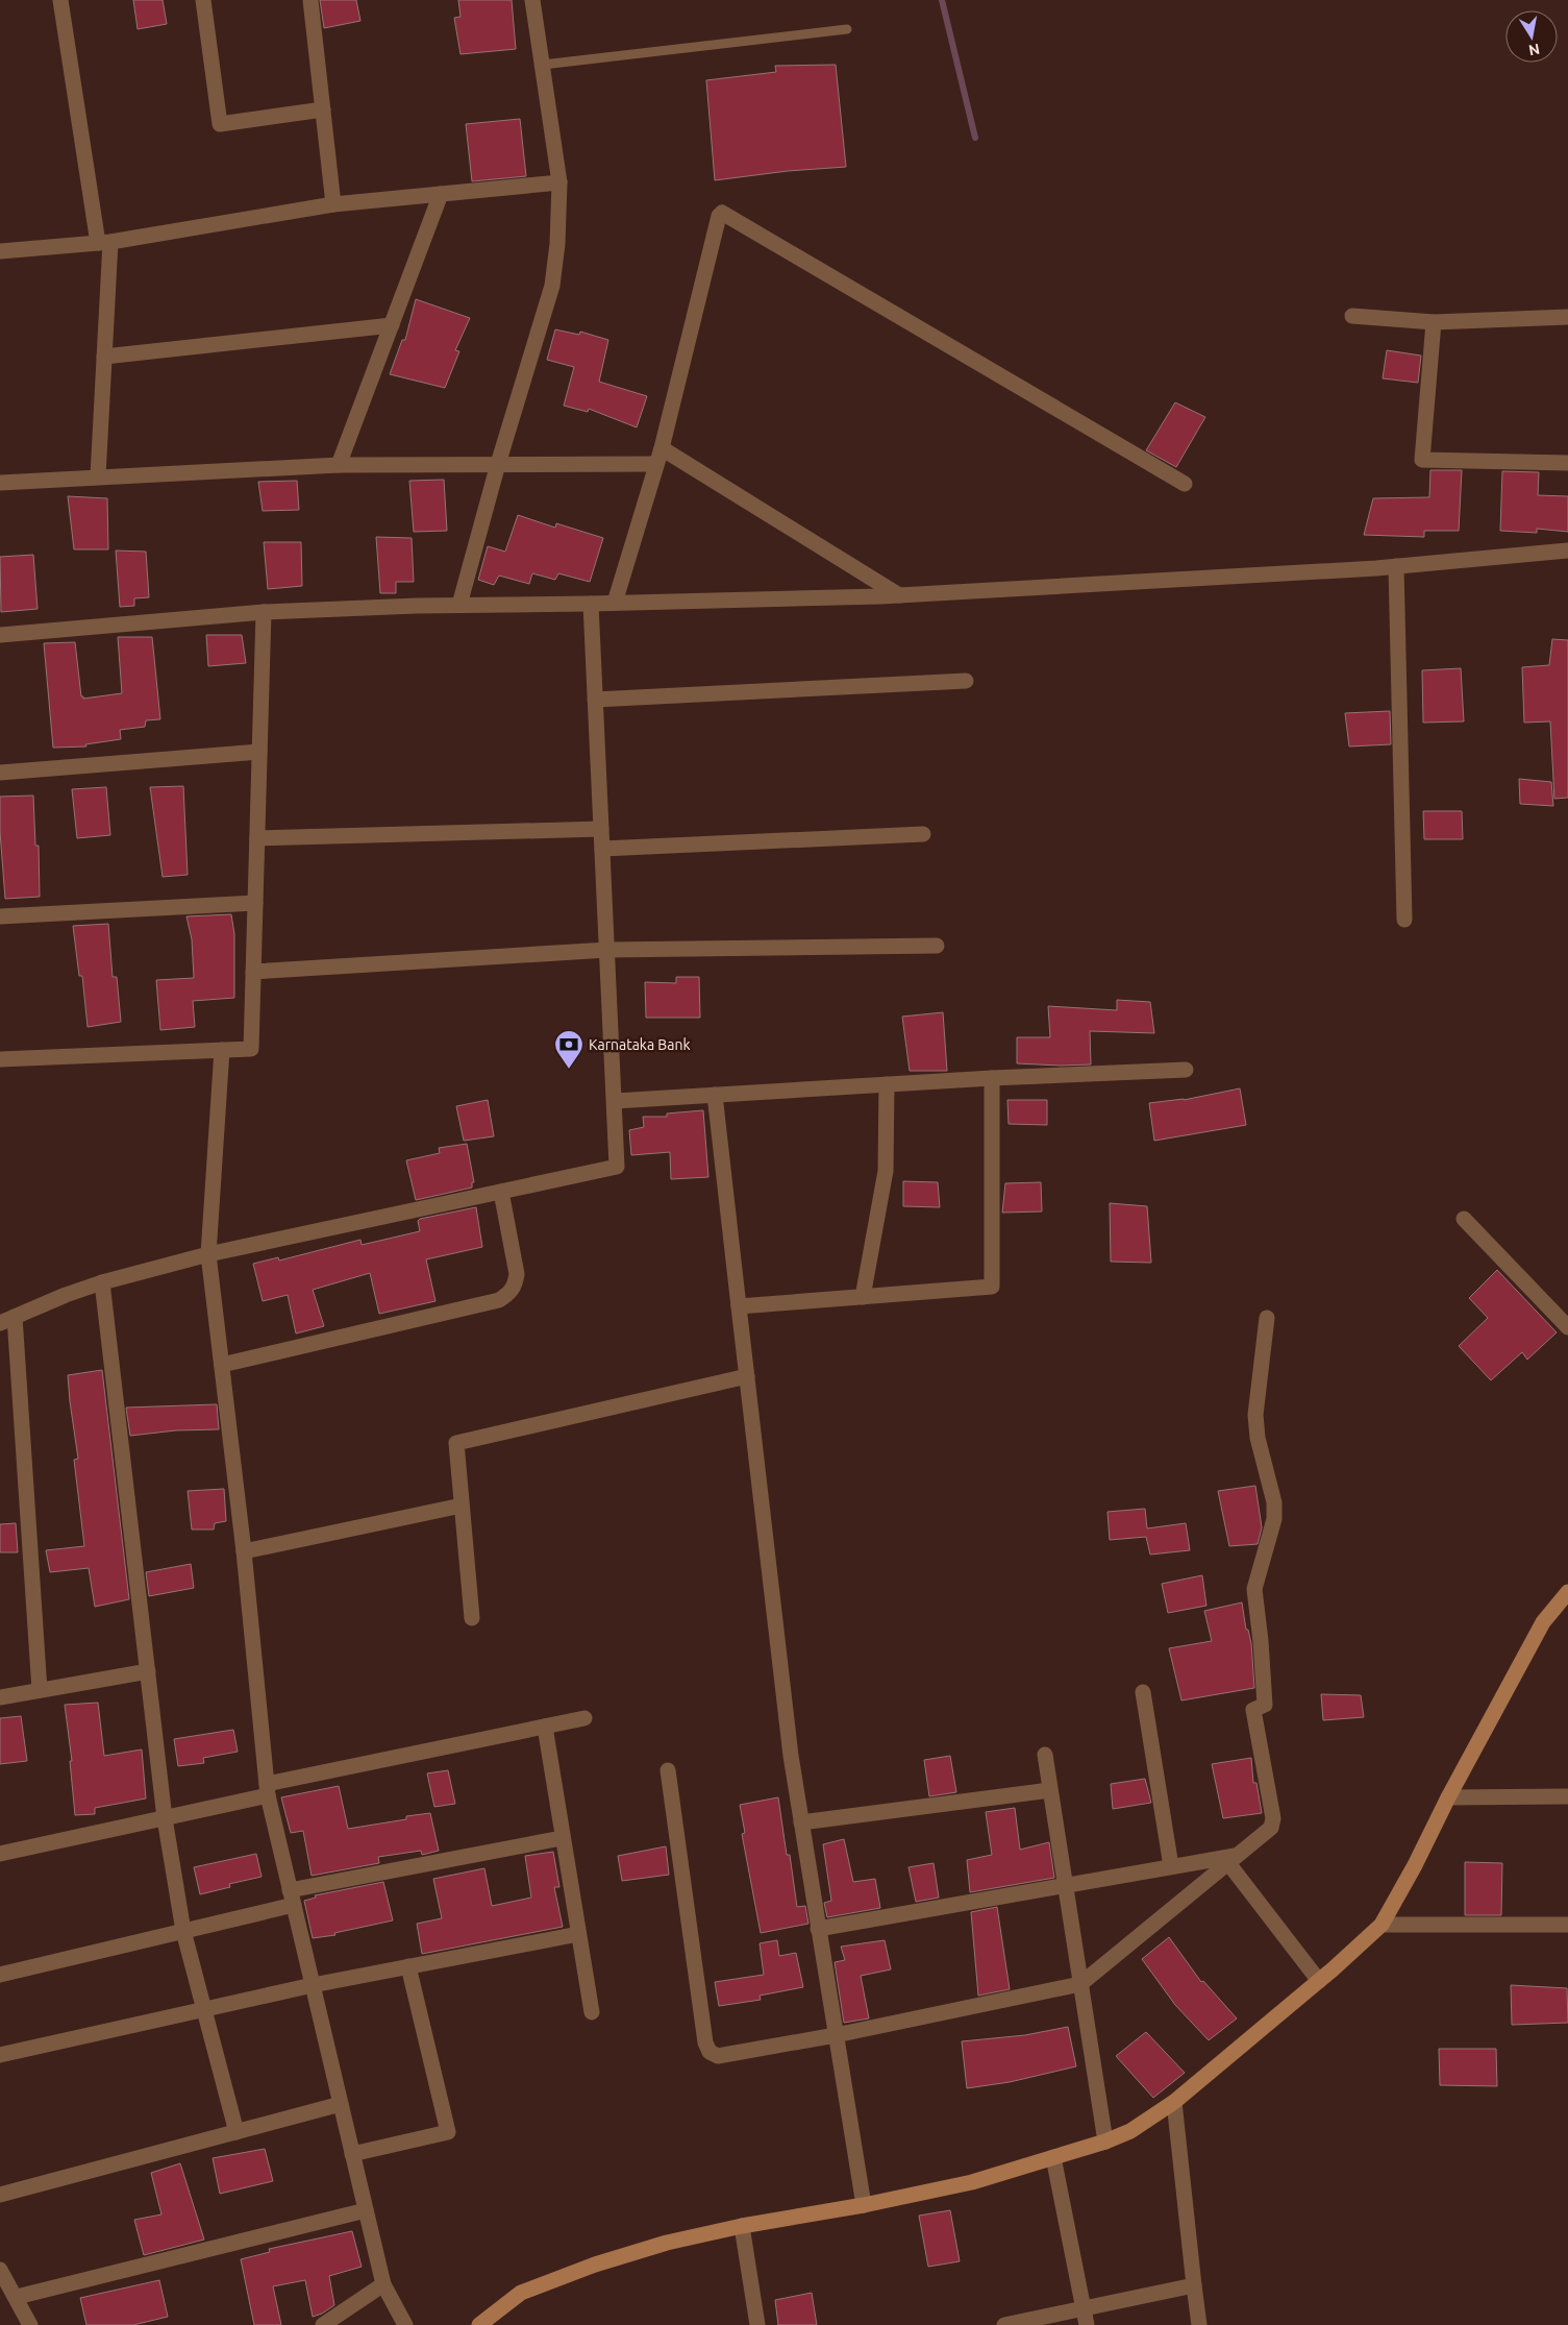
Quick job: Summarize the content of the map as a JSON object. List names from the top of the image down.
{
  "places": {
    "bank": ["Karnataka Bank"]
  },
  "north": "bottom"
}
